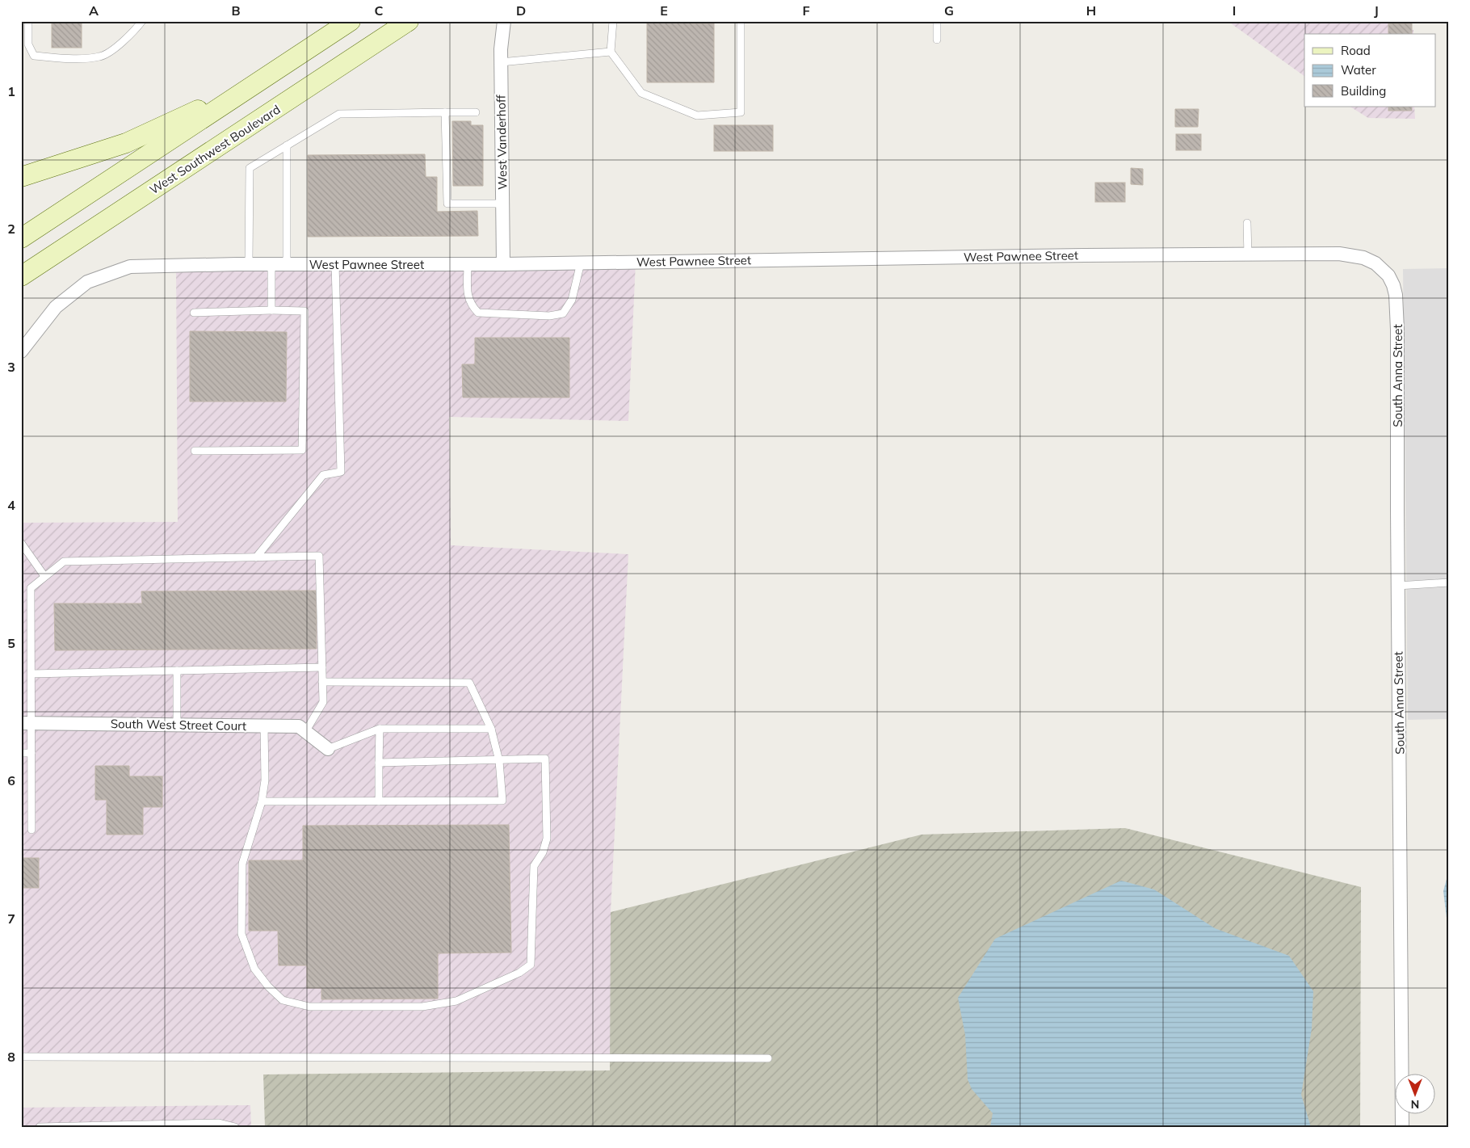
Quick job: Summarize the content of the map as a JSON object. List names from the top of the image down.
{
  "streets": {
    "main road": ["West Southwest Boulevard"],
    "street": [
      "West Vanderhoff",
      "West Pawnee Street",
      "South Anna Street",
      "South West Street Court"
    ]
  },
  "crossings": [
    ["West Vanderhoff", "West Pawnee Street"],
    ["West Pawnee Street", "South Anna Street"]
  ],
  "legend": ["Road", "Water", "Building"],
  "north": "bottom",
  "grid": {
    "columns": [
      "A",
      "B",
      "C",
      "D",
      "E",
      "F",
      "G",
      "H",
      "I",
      "J"
    ],
    "rows": [
      "1",
      "2",
      "3",
      "4",
      "5",
      "6",
      "7",
      "8"
    ]
  }
}
